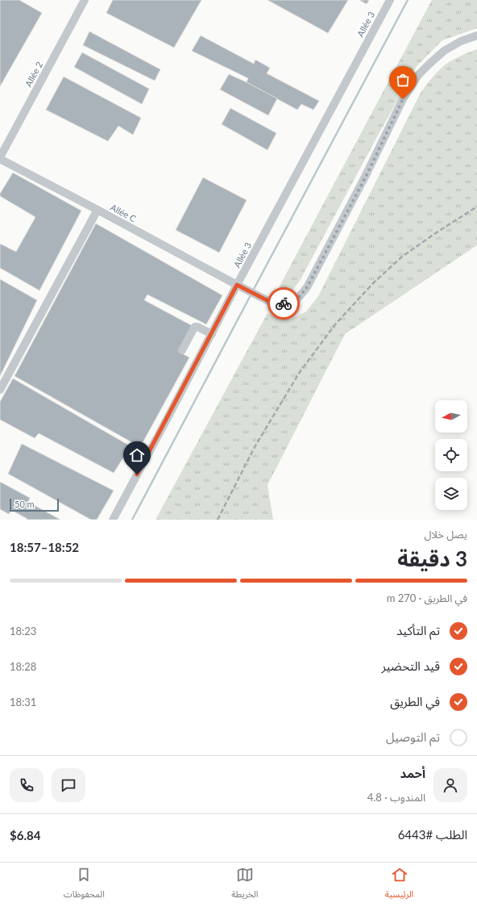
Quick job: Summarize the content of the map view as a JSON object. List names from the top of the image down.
{
  "streets": {
    "street": ["Allée 3", "Allée 2", "Allée C"]
  },
  "crossings": [
    ["Allée 3", "Allée C"],
    ["Allée 2", "Allée C"]
  ],
  "scale_bar": "50 m",
  "north": "left",
  "page": {
    "scale": "50 m",
    "heading": ["3 دقيقة", "يصل خلال", "18:52–18:57"],
    "panel": [
      "أحمد",
      "المندوب · 4.8",
      "الطلب #6443",
      "$6.84"
    ],
    "bar": "في الطريق · 270 m",
    "list": [
      ["تم التأكيد", "18:23"],
      ["قيد التحضير", "18:28"],
      ["في الطريق", "18:31"],
      "تم التوصيل"
    ],
    "tabs": ["الرئيسية", "الخريطة", "المحفوظات"]
  }
}
